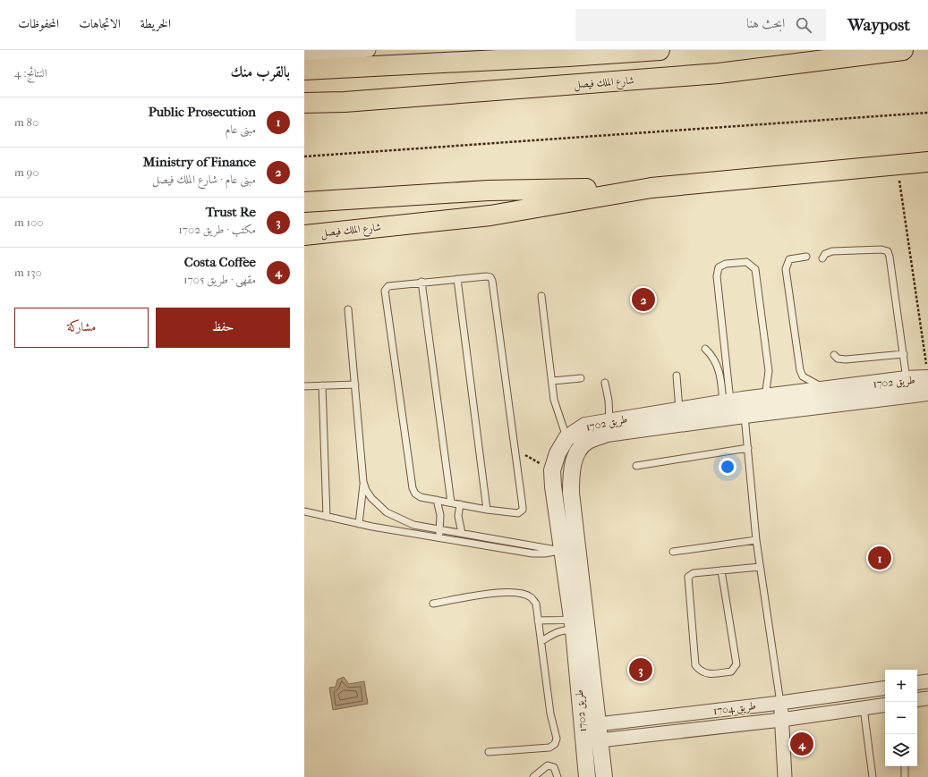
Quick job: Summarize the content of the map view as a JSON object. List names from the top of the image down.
{
  "streets": {
    "highway": ["شارع الملك فيصل"],
    "street": ["طريق 1702", "طريق 1704"]
  },
  "crossings": [
    ["طريق 1702", "طريق 1704"]
  ],
  "page": {
    "header": "Waypost",
    "search": "ابحث هنا",
    "nav": ["الخريطة", "الاتجاهات", "المحفوظات"],
    "heading": ["بالقرب منك", "النتائج: 4"],
    "list": [
      {
        "mark": "1",
        "name": "Public Prosecution",
        "note": "مبنى عام",
        "value": "80 m"
      },
      {
        "mark": "2",
        "name": "Ministry of Finance",
        "note": "مبنى عام · شارع الملك فيصل",
        "value": "90 m"
      },
      {
        "mark": "3",
        "name": "Trust Re",
        "note": "مكتب · طريق 1702",
        "value": "100 m"
      },
      {
        "mark": "4",
        "name": "Costa Coffee",
        "note": "مقهى · طريق 1705",
        "value": "130 m"
      }
    ],
    "pins": [
      "2",
      "1",
      "3",
      "4"
    ],
    "buttons": ["حفظ", "مشاركة"],
    "map_buttons": ["+", "−"]
  }
}
